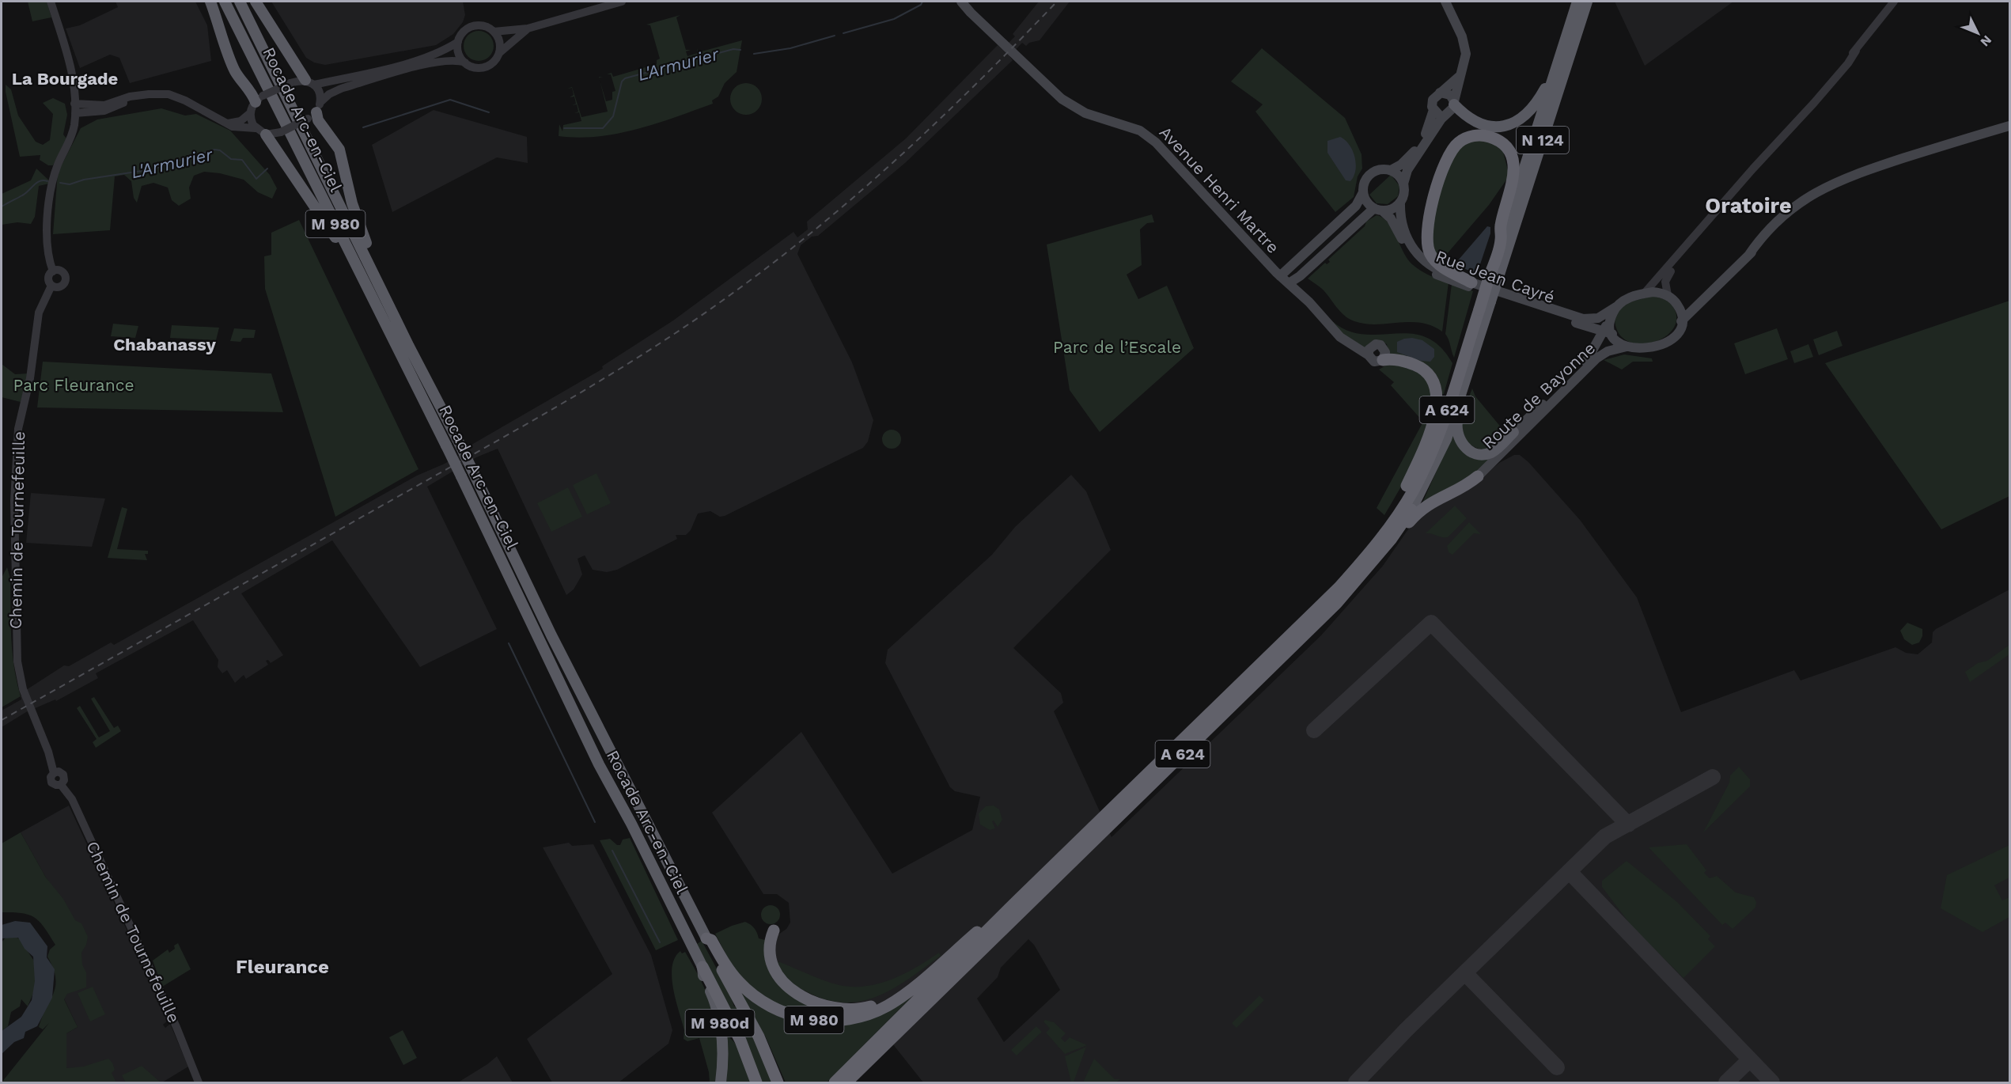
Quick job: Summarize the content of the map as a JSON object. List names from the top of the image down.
{
  "streets": {
    "highway": [
      "Rocade Arc-en-Ciel",
      "N 124",
      "M 980",
      "A 624",
      "M 980d"
    ],
    "main road": ["Avenue Henri Martre", "Rue Jean Cayré", "Route de Bayonne"],
    "street": ["Chemin de Tournefeuille"]
  },
  "crossings": [
    ["Rocade Arc-en-Ciel", "M 980"],
    ["Rocade Arc-en-Ciel", "M 980d"],
    ["N 124", "A 624"],
    ["M 980", "M 980d"]
  ],
  "districts": [
    "La Bourgade",
    "Oratoire",
    "Chabanassy",
    "Fleurance"
  ],
  "water": ["L'Armurier"],
  "parks": ["Parc de l’Escale", "Parc Fleurance"],
  "north": "bottom right"
}
